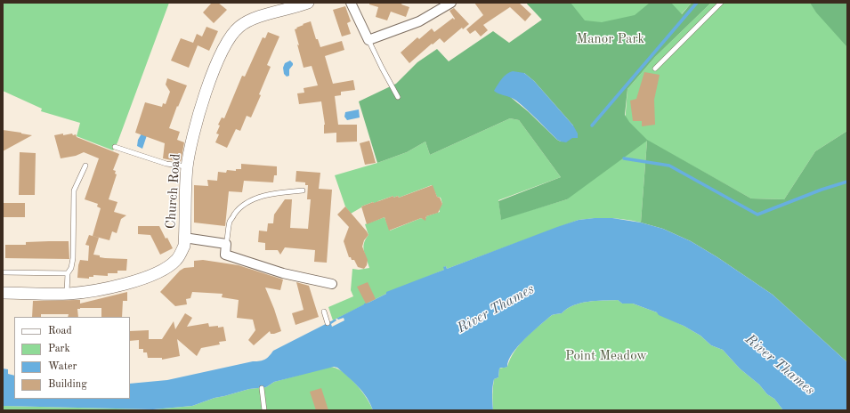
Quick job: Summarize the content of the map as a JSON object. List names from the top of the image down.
{
  "streets": {
    "street": ["Church Road"]
  },
  "water": ["River Thames"],
  "parks": ["Manor Park", "Point Meadow"],
  "legend": [
    "Road",
    "Park",
    "Water",
    "Building"
  ]
}
